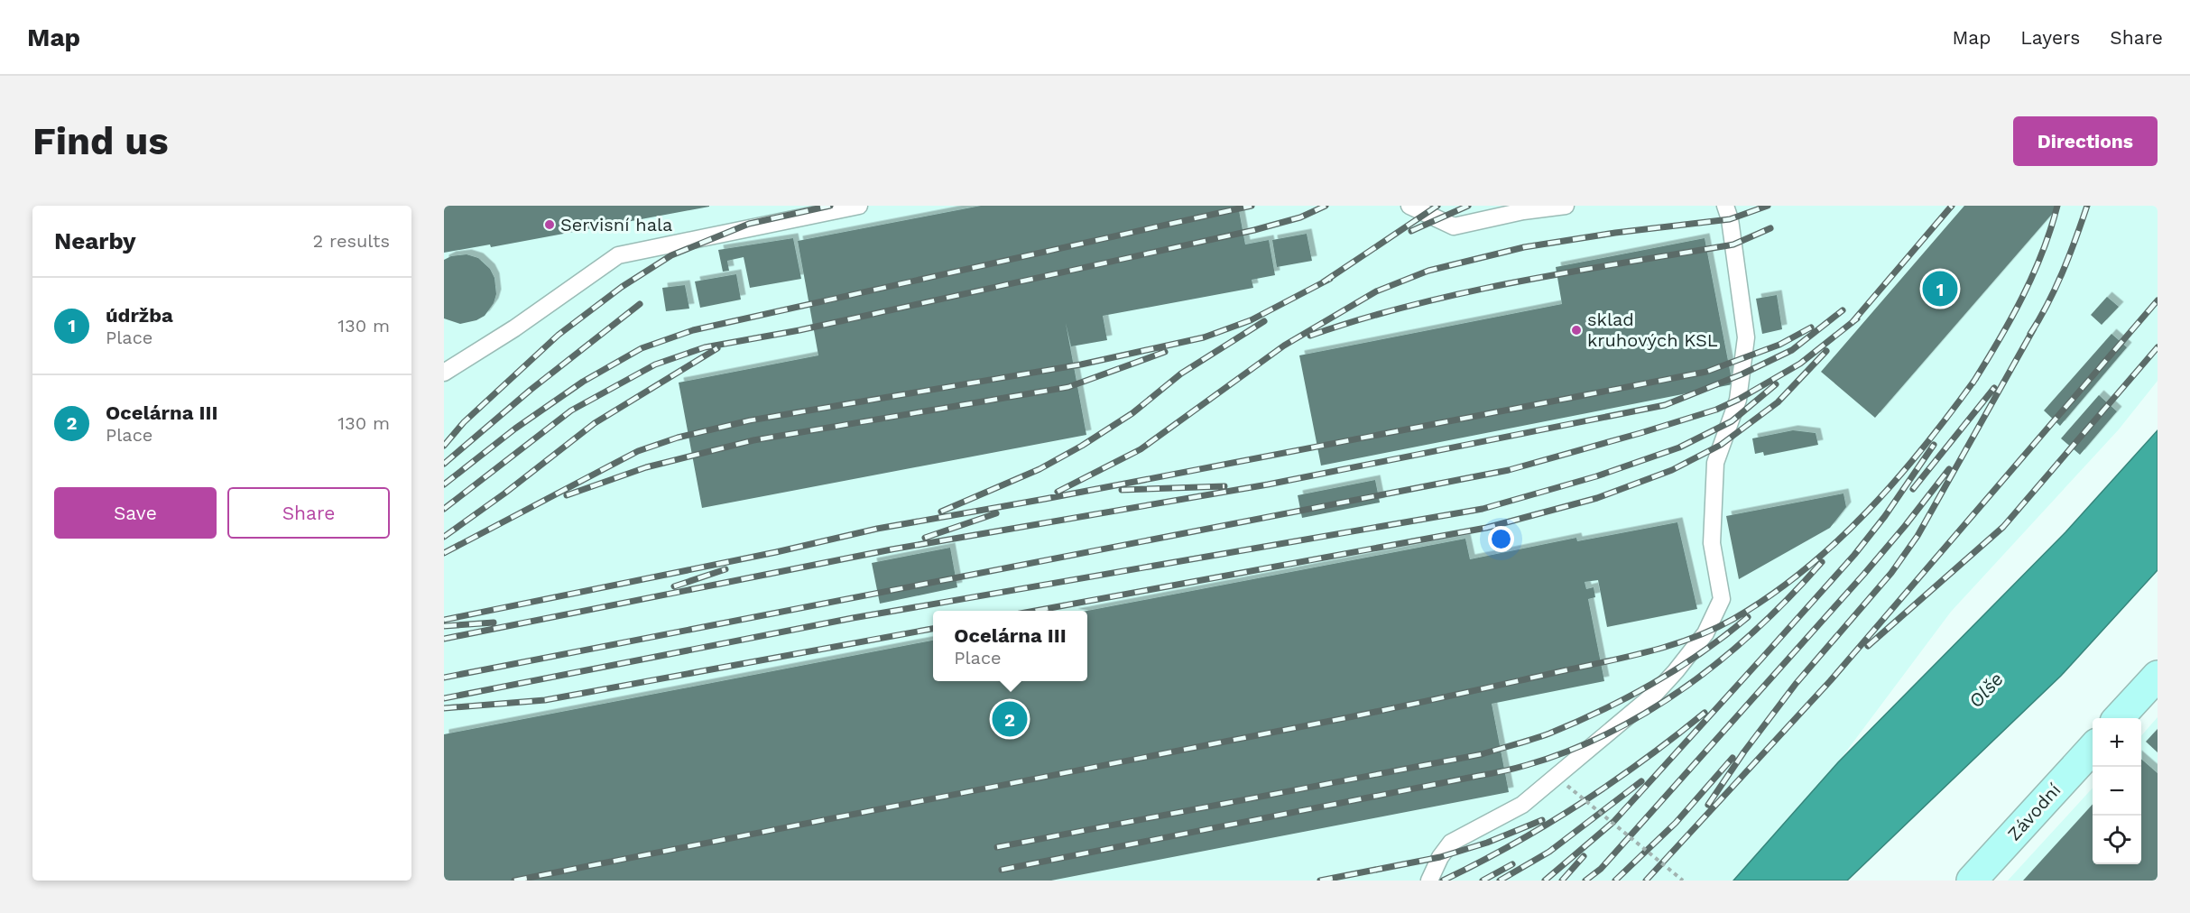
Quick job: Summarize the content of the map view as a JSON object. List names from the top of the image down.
{
  "streets": {
    "street": ["Závodní"]
  },
  "water": ["Olše"],
  "places": ["Servisní hala", "sklad kruhových KSL"],
  "page": {
    "header": "Map",
    "nav": ["Map", "Layers", "Share"],
    "buttons": [
      "Directions",
      ["Save", "Share"]
    ],
    "title": "Find us",
    "heading": ["Nearby", "2 results"],
    "pins": ["1", "2"],
    "list": [
      {
        "mark": "1",
        "name": "údržba",
        "note": "Place",
        "value": "130 m"
      },
      {
        "mark": "2",
        "name": "Ocelárna III",
        "note": "Place",
        "value": "130 m"
      }
    ],
    "popup": ["Ocelárna III", "Place"],
    "map_buttons": ["+", "−"]
  }
}
